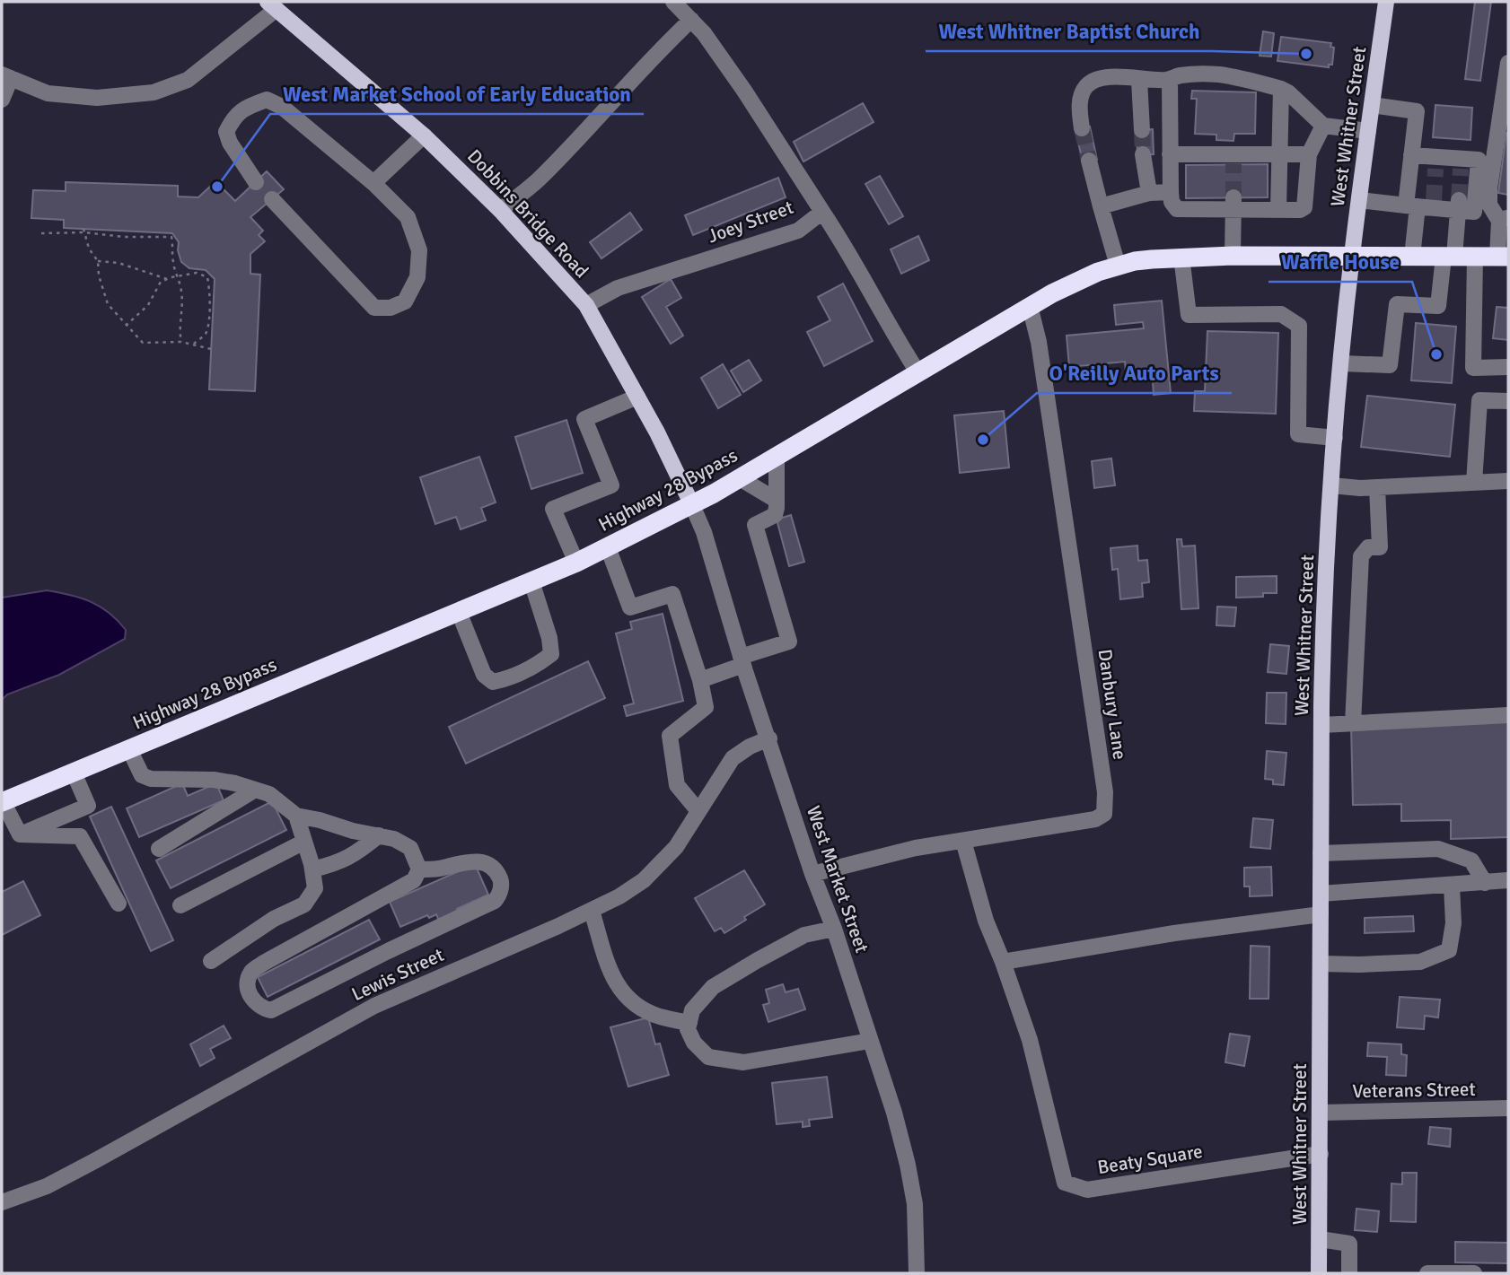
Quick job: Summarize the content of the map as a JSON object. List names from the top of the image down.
{
  "streets": {
    "highway": ["Highway 28 Bypass"],
    "main road": ["West Whitner Street", "Dobbins Bridge Road"],
    "street": [
      "Joey Street",
      "Danbury Lane",
      "West Market Street",
      "Lewis Street",
      "Veterans Street",
      "Beaty Square"
    ]
  },
  "crossings": [
    ["West Whitner Street", "Highway 28 Bypass"],
    ["West Whitner Street", "Veterans Street"],
    ["West Whitner Street", "Beaty Square"],
    ["Dobbins Bridge Road", "Joey Street"],
    ["Dobbins Bridge Road", "Highway 28 Bypass"],
    ["Dobbins Bridge Road", "West Market Street"],
    ["Joey Street", "Highway 28 Bypass"],
    ["Highway 28 Bypass", "Danbury Lane"],
    ["Highway 28 Bypass", "West Market Street"],
    ["Danbury Lane", "West Market Street"],
    ["Danbury Lane", "Beaty Square"],
    ["West Market Street", "Lewis Street"]
  ],
  "places": [
    "West Whitner Baptist Church",
    "West Market School of Early Education",
    "Waffle House",
    "O'Reilly Auto Parts"
  ]
}
